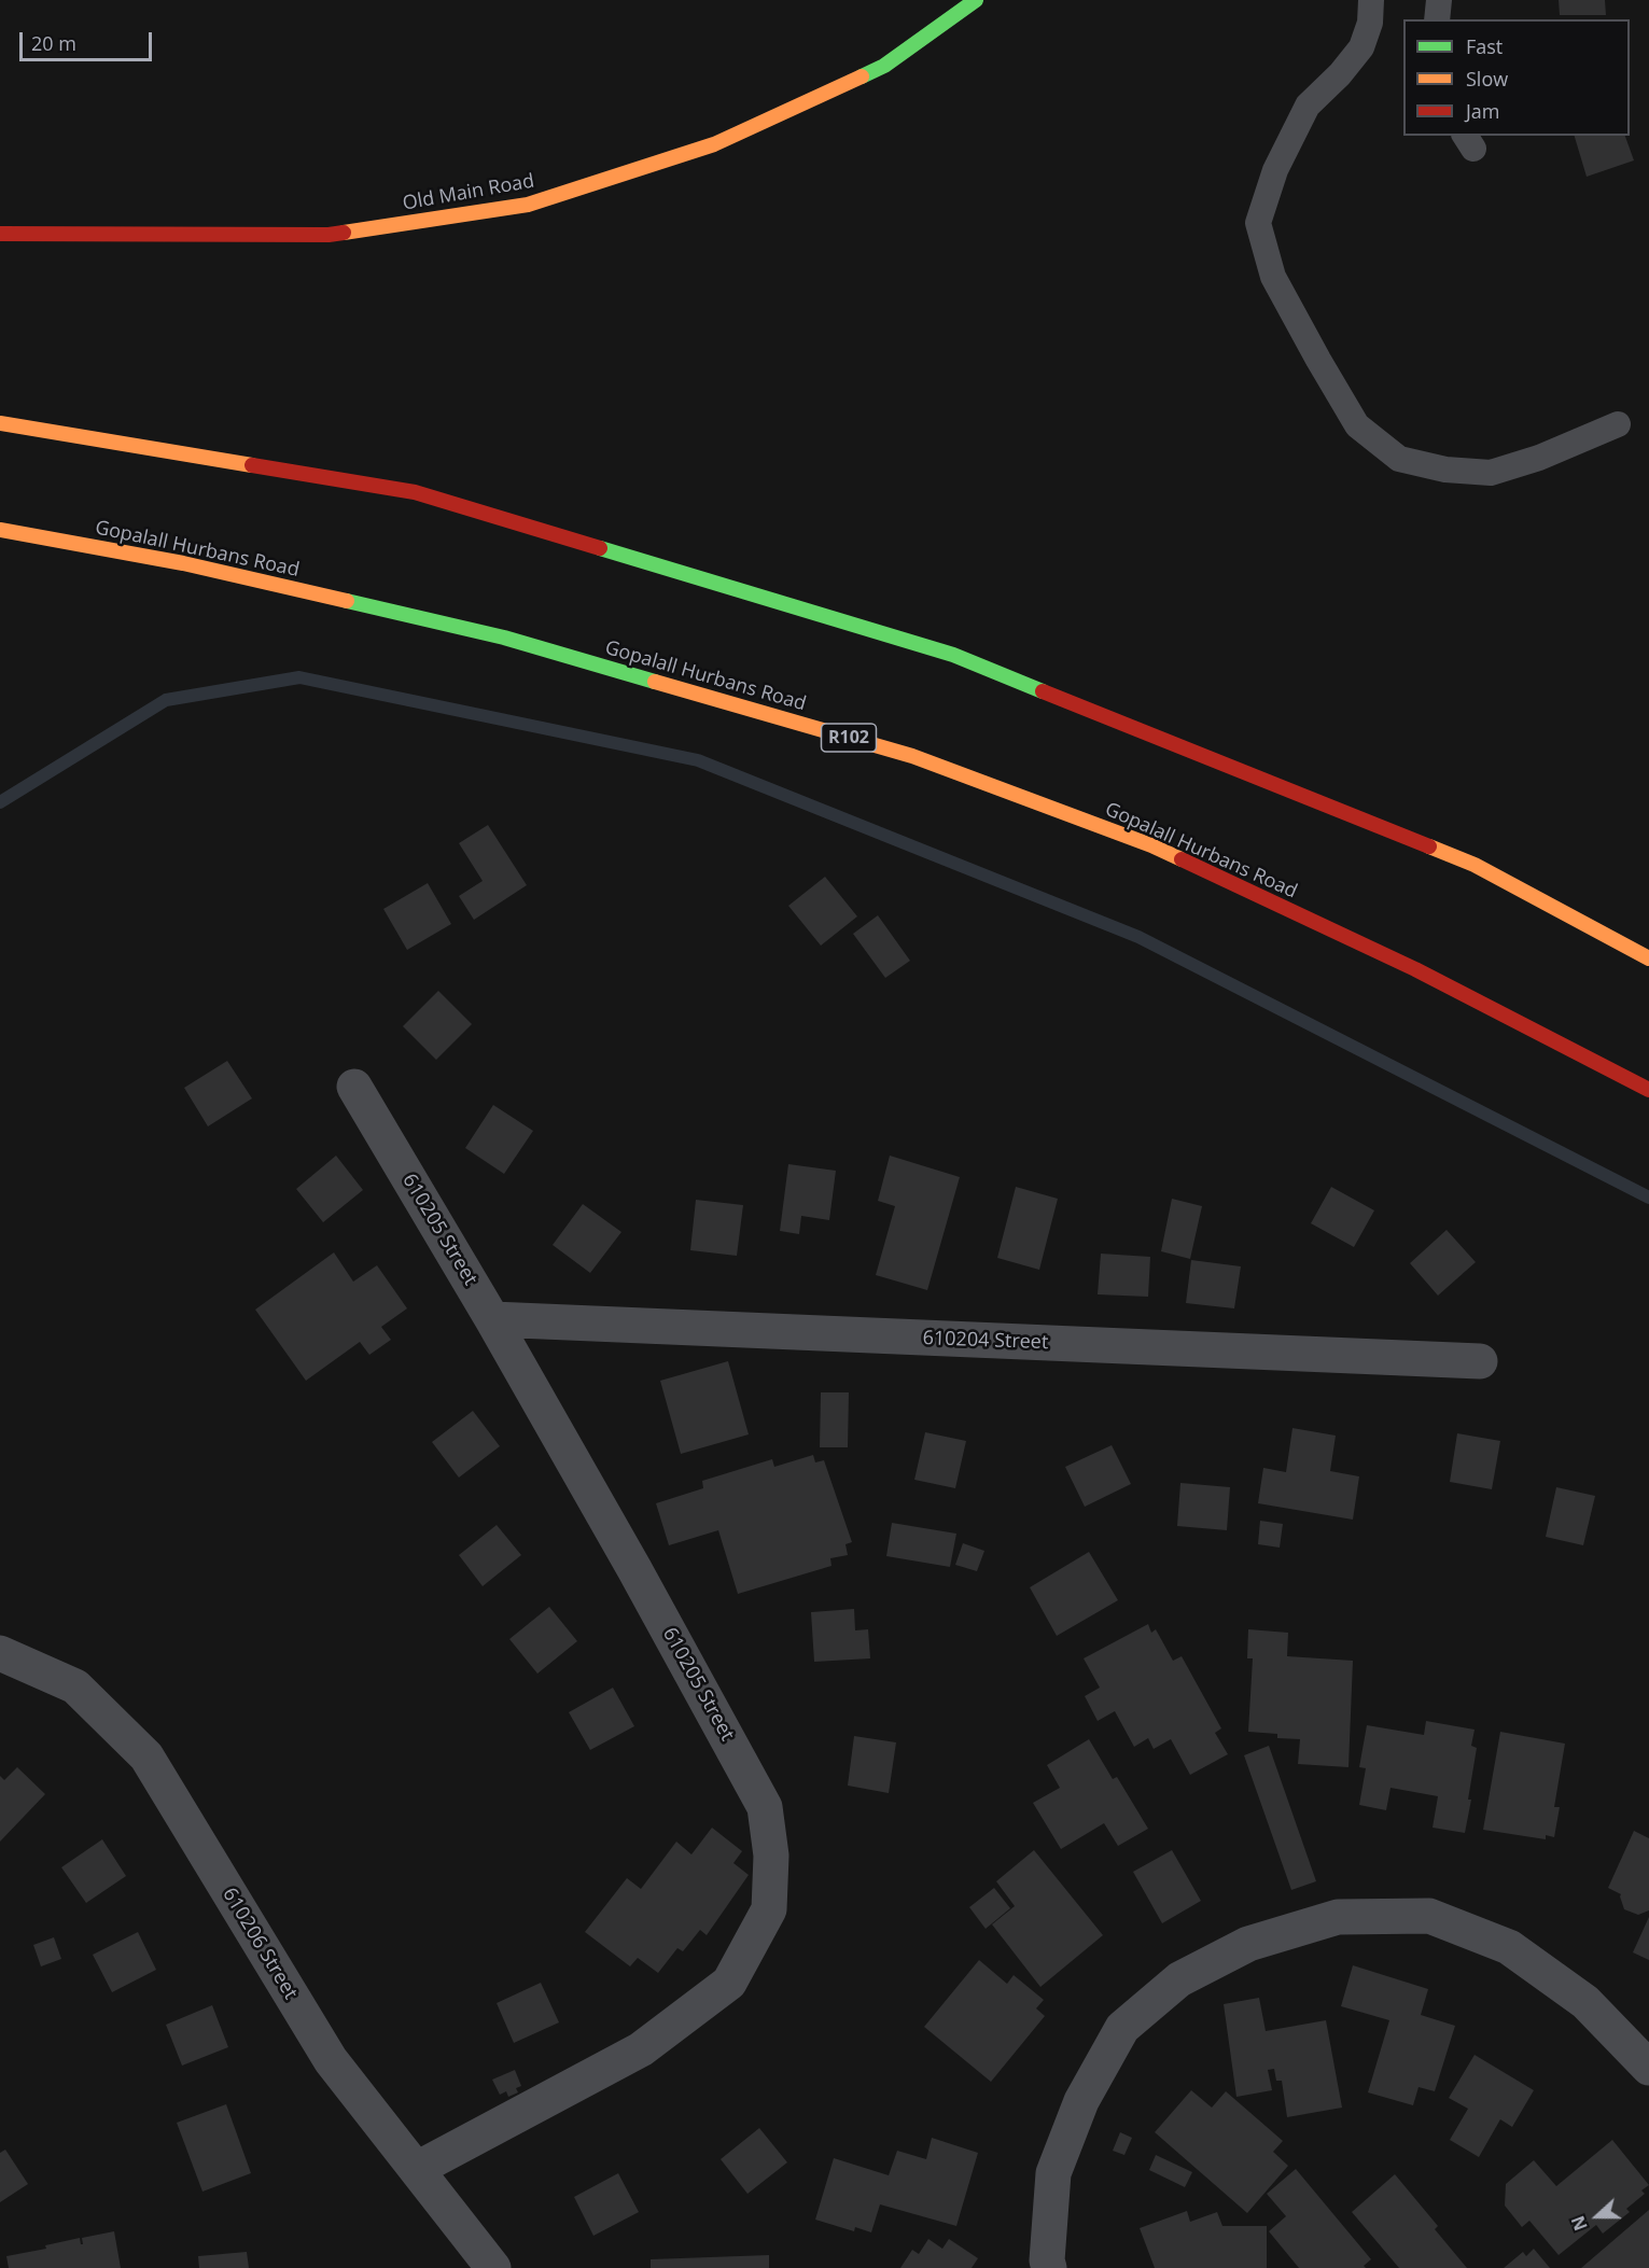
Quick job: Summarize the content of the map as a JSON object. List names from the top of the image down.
{
  "streets": {
    "main road": ["Old Main Road", "Gopalall Hurbans Road", "R102"],
    "street": ["610205 Street", "610204 Street", "610206 Street"]
  },
  "crossings": [
    ["610205 Street", "610204 Street"],
    ["610205 Street", "610206 Street"]
  ],
  "legend": ["Fast", "Slow", "Jam"],
  "scale_bar": "20 m",
  "north": "left"
}
